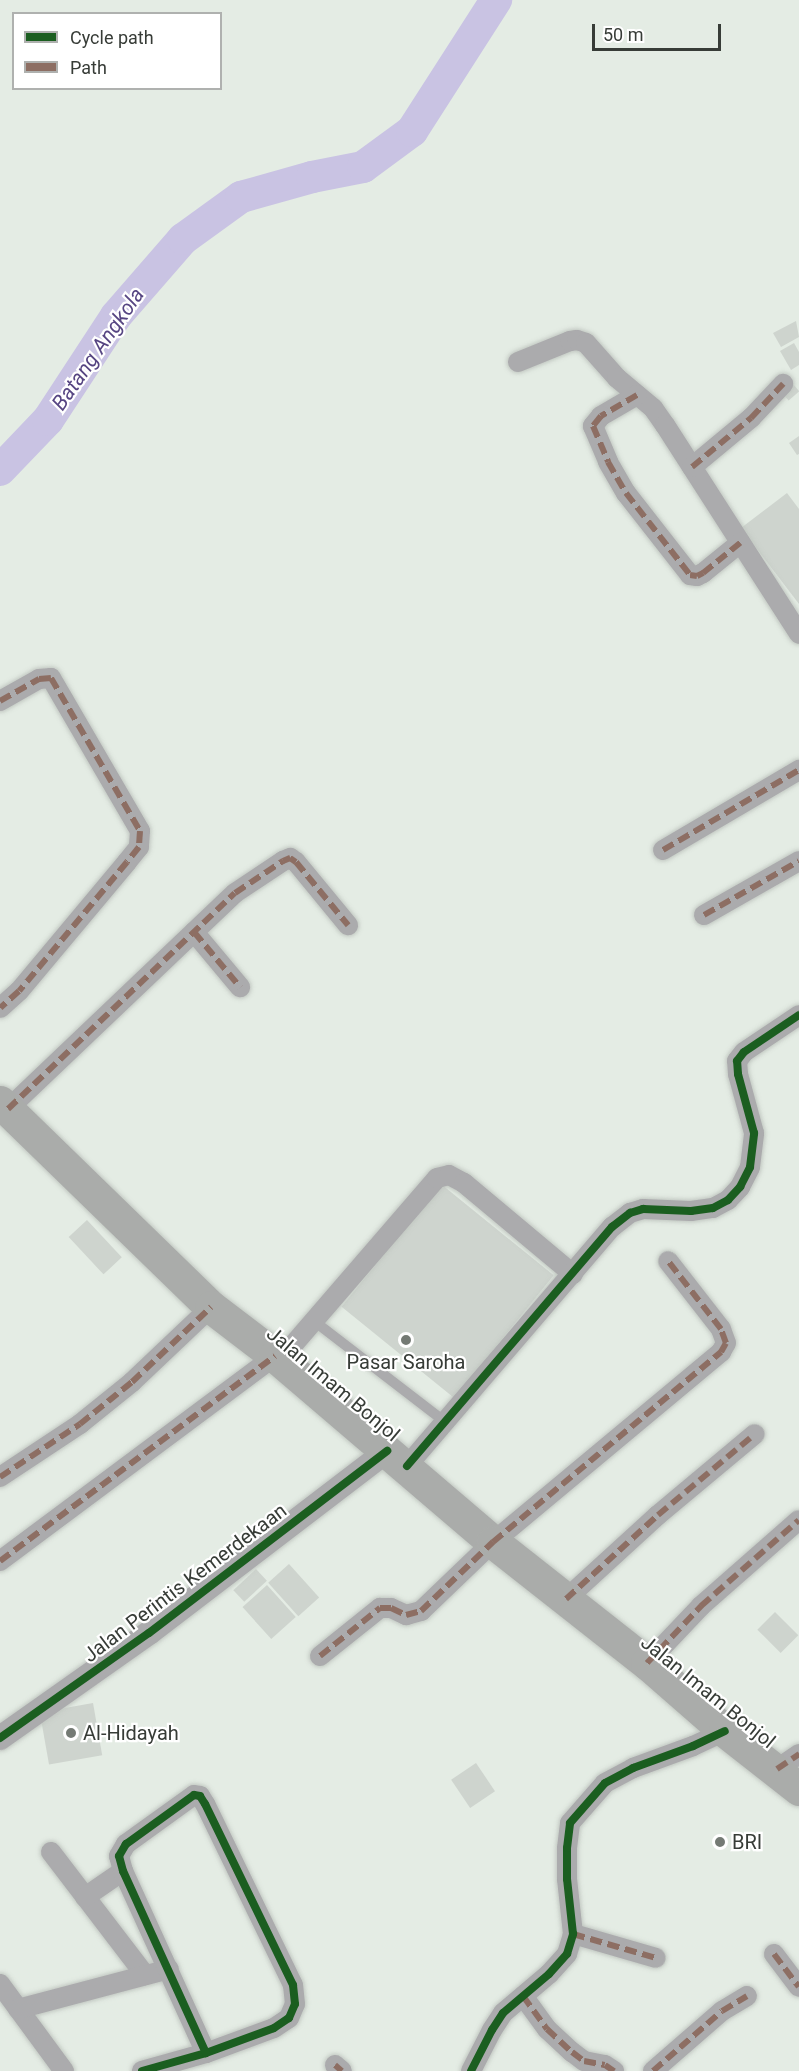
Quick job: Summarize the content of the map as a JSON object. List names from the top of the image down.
{
  "streets": {
    "highway": ["Jalan Imam Bonjol"],
    "street": ["Jalan Perintis Kemerdekaan"]
  },
  "crossings": [
    ["Jalan Imam Bonjol", "Jalan Perintis Kemerdekaan"]
  ],
  "water": ["Batang Angkola"],
  "places": ["Pasar Saroha", "Al-Hidayah", "BRI"],
  "legend": ["Cycle path", "Path"],
  "scale_bar": "50 m"
}
